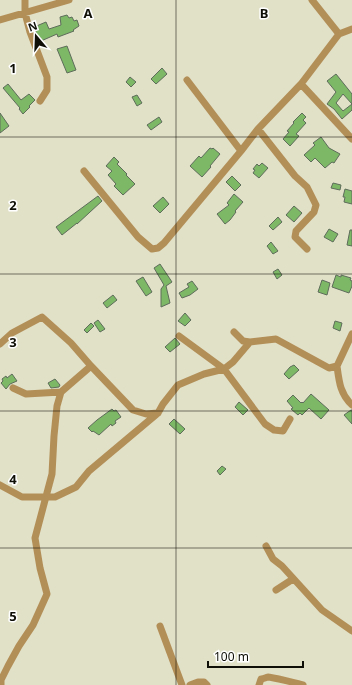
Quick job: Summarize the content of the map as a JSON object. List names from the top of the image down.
{
  "scale_bar": "100 m",
  "north": "top",
  "grid": {
    "columns": ["A", "B"],
    "rows": [
      "1",
      "2",
      "3",
      "4",
      "5"
    ]
  }
}
